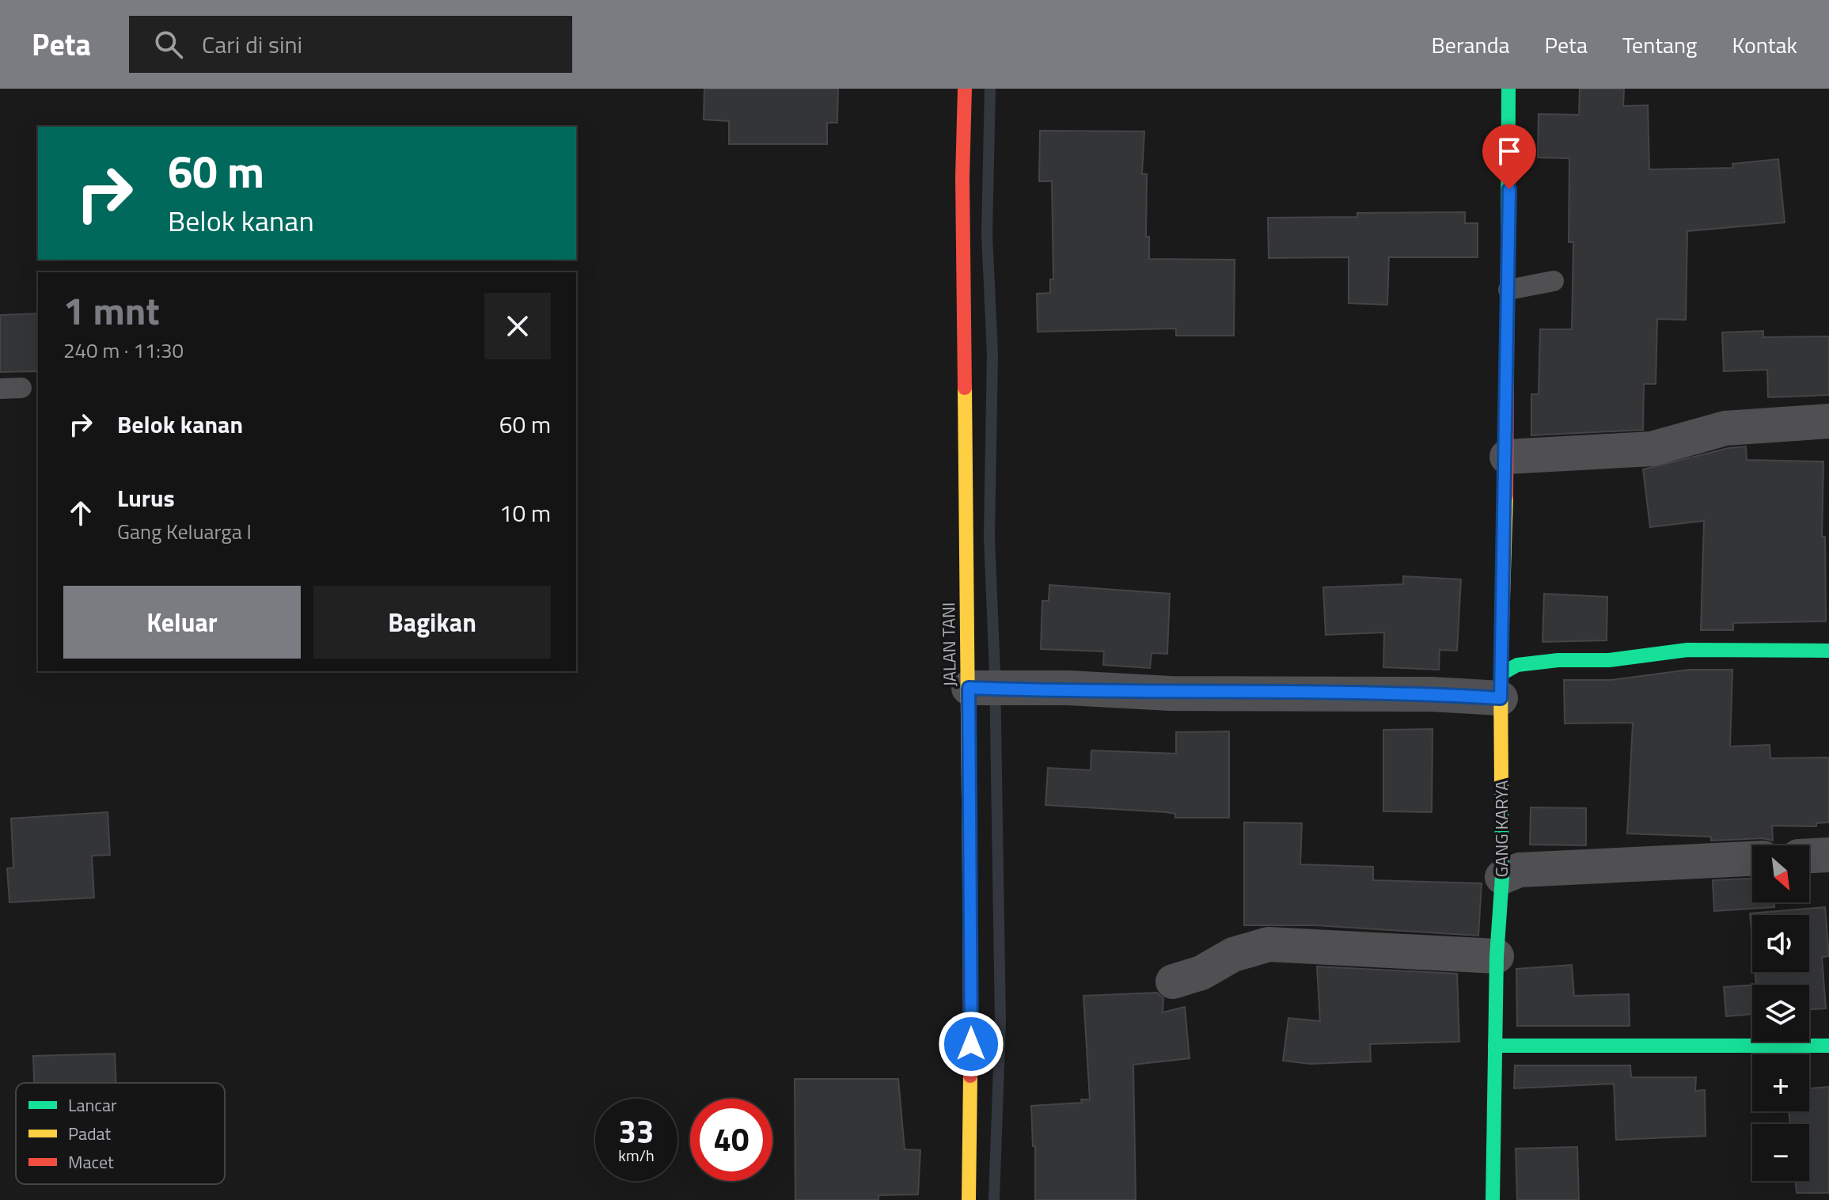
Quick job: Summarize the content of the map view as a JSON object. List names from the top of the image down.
{
  "streets": {
    "street": ["JALAN TANI", "GANG KARYA"]
  },
  "legend": ["Lancar", "Padat", "Macet"],
  "north": "bottom right",
  "page": {
    "header": "Peta",
    "search": "Cari di sini",
    "nav": [
      "Beranda",
      "Peta",
      "Tentang",
      "Kontak"
    ],
    "turn": ["60 m", "Belok kanan"],
    "heading": ["1 mnt", "240 m · 11:30"],
    "list": [
      {
        "name": "Belok kanan",
        "value": "60 m"
      },
      {
        "name": "Lurus",
        "note": "Gang Keluarga I",
        "value": "10 m"
      }
    ],
    "buttons": ["Keluar", "Bagikan"],
    "map_buttons": ["+", "−"],
    "speed": "33 km/h",
    "limit": "40"
  }
}
